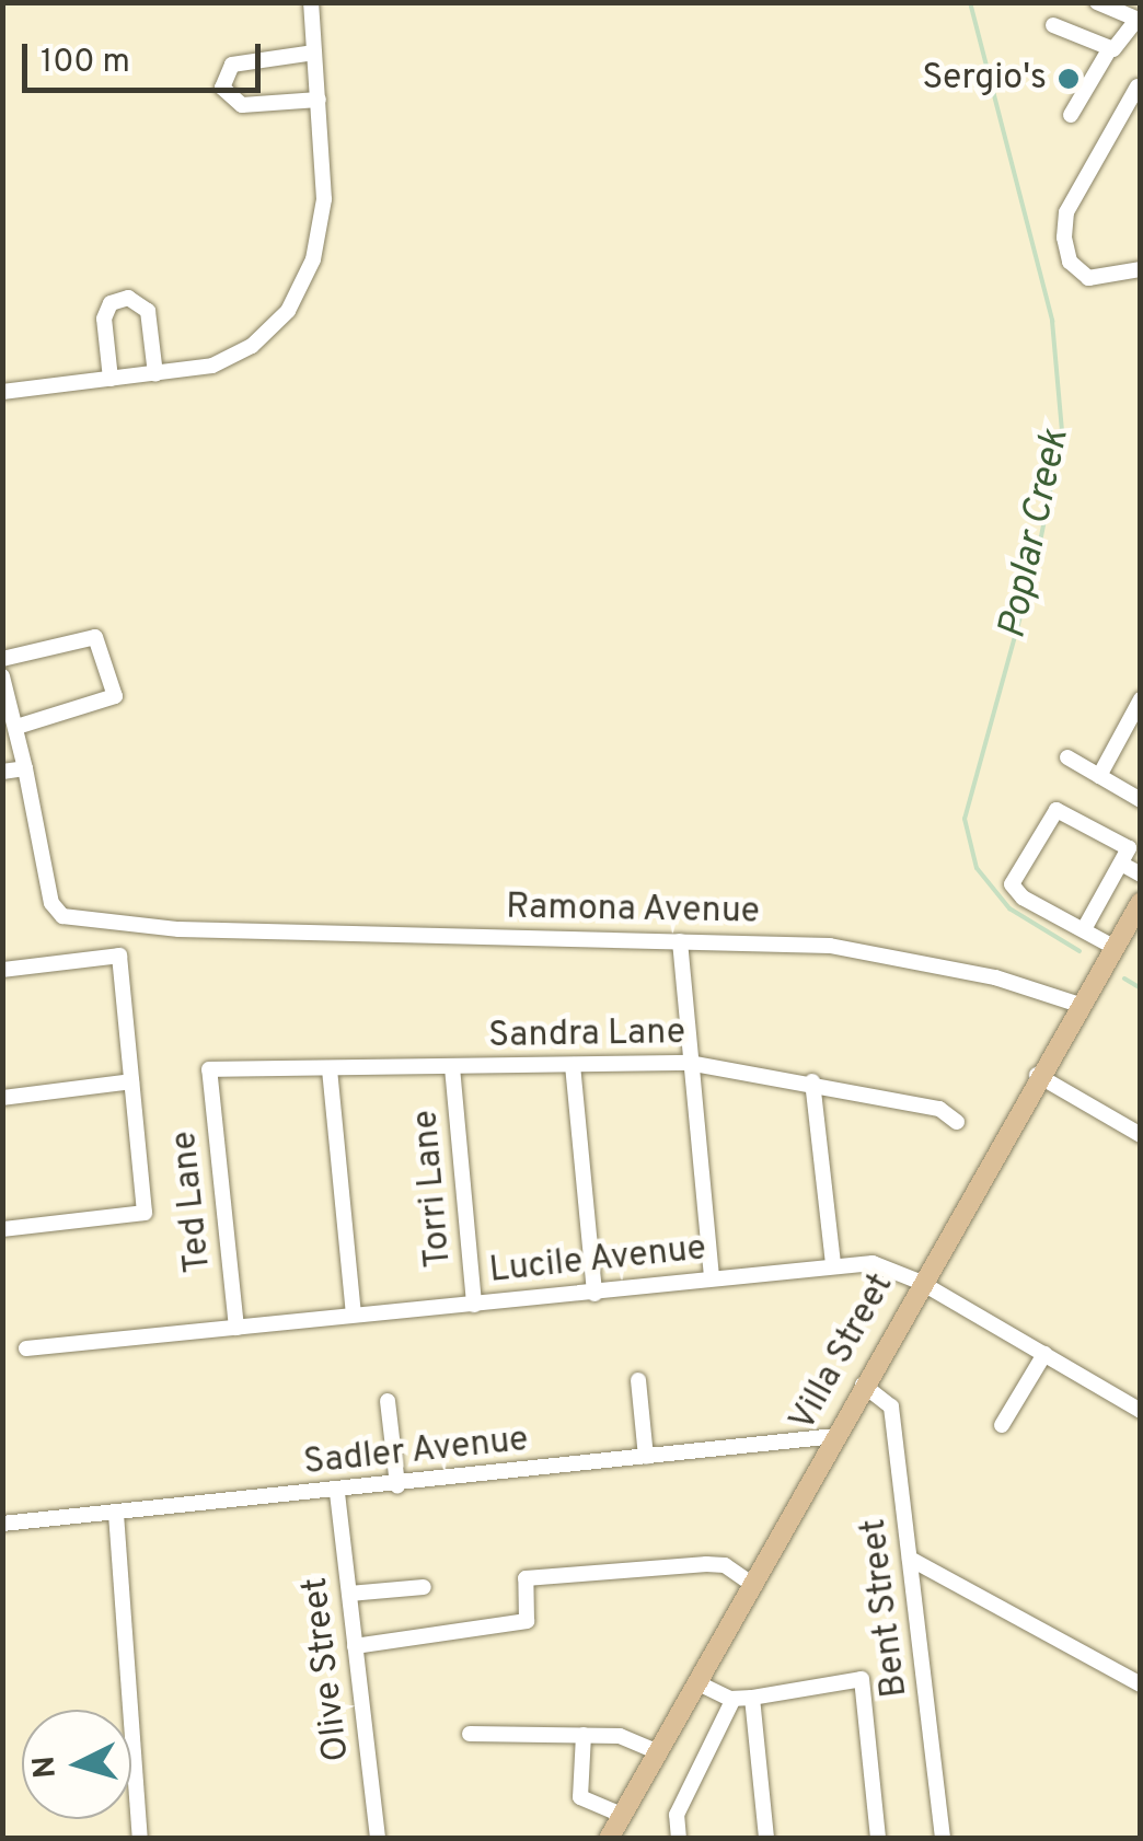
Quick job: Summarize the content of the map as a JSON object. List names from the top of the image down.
{
  "streets": {
    "main road": ["Villa Street"],
    "street": [
      "Ramona Avenue",
      "Sandra Lane",
      "Torri Lane",
      "Ted Lane",
      "Lucile Avenue",
      "Sadler Avenue",
      "Bent Street",
      "Olive Street"
    ]
  },
  "crossings": [
    ["Ramona Avenue", "Villa Street"],
    ["Sandra Lane", "Torri Lane"],
    ["Sandra Lane", "Ted Lane"],
    ["Torri Lane", "Lucile Avenue"],
    ["Ted Lane", "Lucile Avenue"],
    ["Lucile Avenue", "Villa Street"],
    ["Villa Street", "Sadler Avenue"],
    ["Villa Street", "Bent Street"],
    ["Sadler Avenue", "Olive Street"]
  ],
  "water": ["Poplar Creek"],
  "places": ["Sergio's"],
  "scale_bar": "100 m",
  "north": "left"
}
